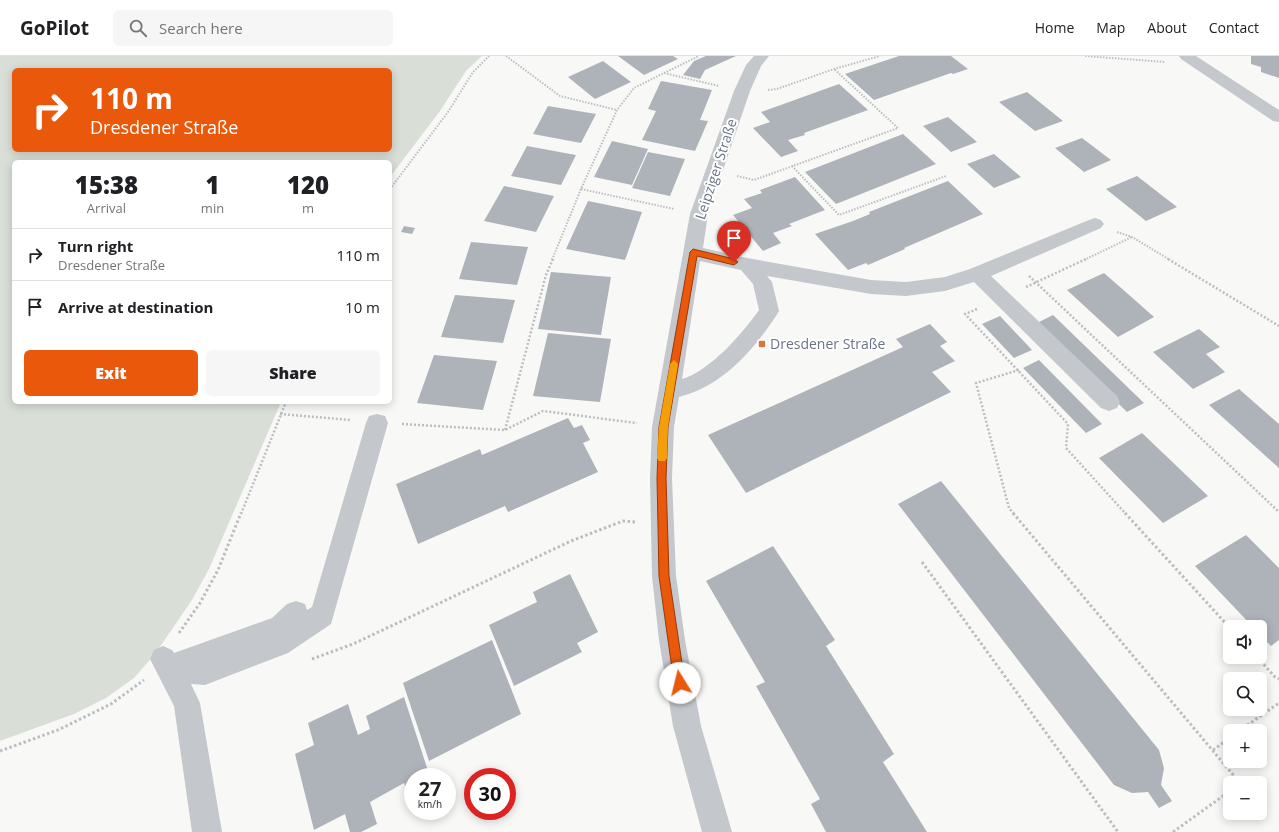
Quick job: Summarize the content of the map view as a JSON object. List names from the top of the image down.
{
  "streets": {
    "street": ["Leipziger Straße"]
  },
  "places": {
    "transit": ["Dresdener Straße"]
  },
  "page": {
    "header": "GoPilot",
    "search": "Search here",
    "nav": [
      "Home",
      "Map",
      "About",
      "Contact"
    ],
    "turn": ["110 m", "Dresdener Straße"],
    "eta": [
      "15:38",
      "Arrival",
      "1",
      "min",
      "120",
      "m"
    ],
    "list": [
      {
        "name": "Turn right",
        "note": "Dresdener Straße",
        "value": "110 m"
      },
      {
        "name": "Arrive at destination",
        "value": "10 m"
      }
    ],
    "buttons": ["Exit", "Share"],
    "map_buttons": ["+", "−"],
    "speed": "27 km/h",
    "limit": "30"
  }
}
